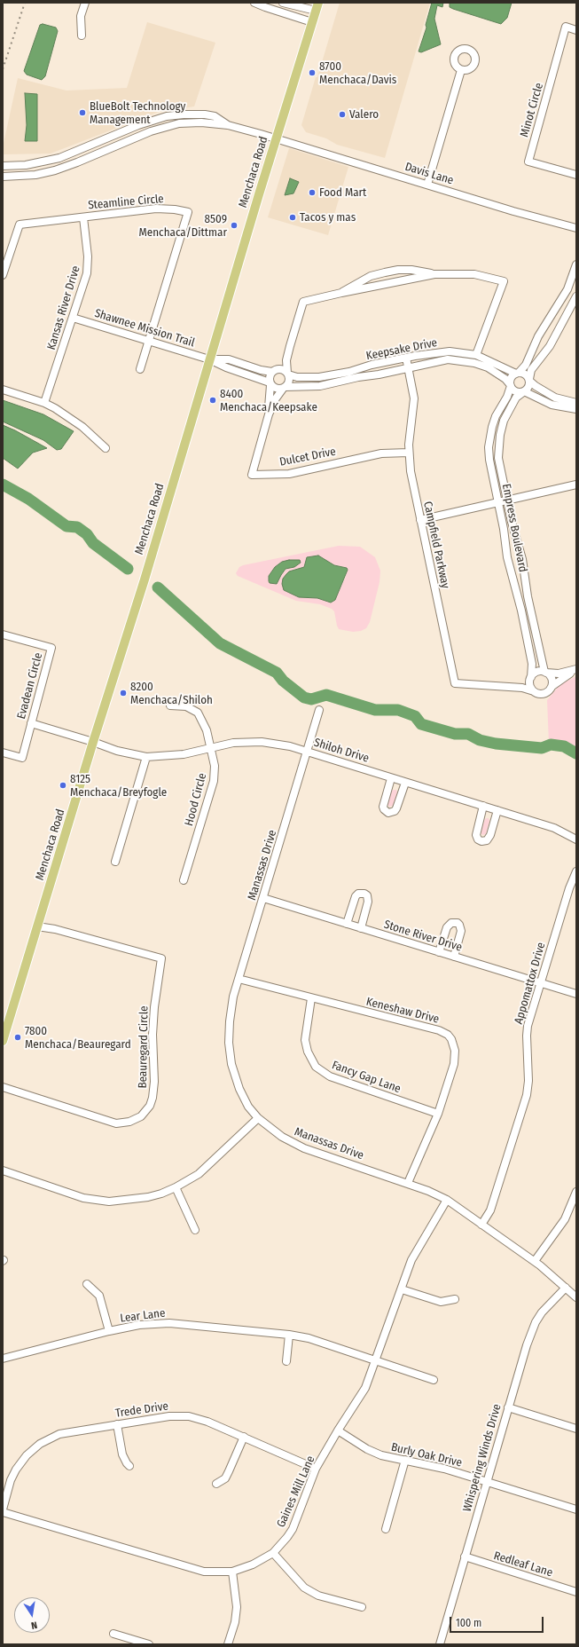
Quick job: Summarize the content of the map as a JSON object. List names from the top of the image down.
{
  "streets": {
    "main road": ["Menchaca Road"],
    "street": [
      "Minot Circle",
      "Davis Lane",
      "Steamline Circle",
      "Kansas River Drive",
      "Shawnee Mission Trail",
      "Keepsake Drive",
      "Dulcet Drive",
      "Empress Boulevard",
      "Campfield Parkway",
      "Evadean Circle",
      "Shiloh Drive",
      "Hood Circle",
      "Manassas Drive",
      "Stone River Drive",
      "Appomattox Drive",
      "Keneshaw Drive",
      "Beauregard Circle",
      "Fancy Gap Lane",
      "Lear Lane",
      "Trede Drive",
      "Burly Oak Drive",
      "Whispering Winds Drive",
      "Gaines Mill Lane",
      "Redleaf Lane"
    ]
  },
  "crossings": [
    ["Menchaca Road", "Davis Lane"],
    ["Menchaca Road", "Shawnee Mission Trail"],
    ["Menchaca Road", "Shiloh Drive"],
    ["Menchaca Road", "Beauregard Circle"],
    ["Steamline Circle", "Kansas River Drive"],
    ["Steamline Circle", "Shawnee Mission Trail"],
    ["Kansas River Drive", "Shawnee Mission Trail"],
    ["Keepsake Drive", "Dulcet Drive"],
    ["Keepsake Drive", "Empress Boulevard"],
    ["Keepsake Drive", "Campfield Parkway"],
    ["Dulcet Drive", "Campfield Parkway"],
    ["Empress Boulevard", "Campfield Parkway"],
    ["Evadean Circle", "Shiloh Drive"],
    ["Shiloh Drive", "Hood Circle"],
    ["Shiloh Drive", "Manassas Drive"],
    ["Manassas Drive", "Stone River Drive"],
    ["Manassas Drive", "Appomattox Drive"],
    ["Manassas Drive", "Keneshaw Drive"],
    ["Manassas Drive", "Whispering Winds Drive"],
    ["Manassas Drive", "Gaines Mill Lane"],
    ["Stone River Drive", "Appomattox Drive"],
    ["Keneshaw Drive", "Fancy Gap Lane"],
    ["Lear Lane", "Gaines Mill Lane"],
    ["Trede Drive", "Gaines Mill Lane"],
    ["Burly Oak Drive", "Whispering Winds Drive"],
    ["Burly Oak Drive", "Gaines Mill Lane"],
    ["Whispering Winds Drive", "Redleaf Lane"]
  ],
  "places": [
    "8700 Menchaca/Davis",
    "BlueBolt Technology Management",
    "Valero",
    "Food Mart",
    "Tacos y mas",
    "8509 Menchaca/Dittmar",
    "8400 Menchaca/Keepsake",
    "8200 Menchaca/Shiloh",
    "8125 Menchaca/Breyfogle",
    "7800 Menchaca/Beauregard"
  ],
  "scale_bar": "100 m",
  "north": "bottom"
}
